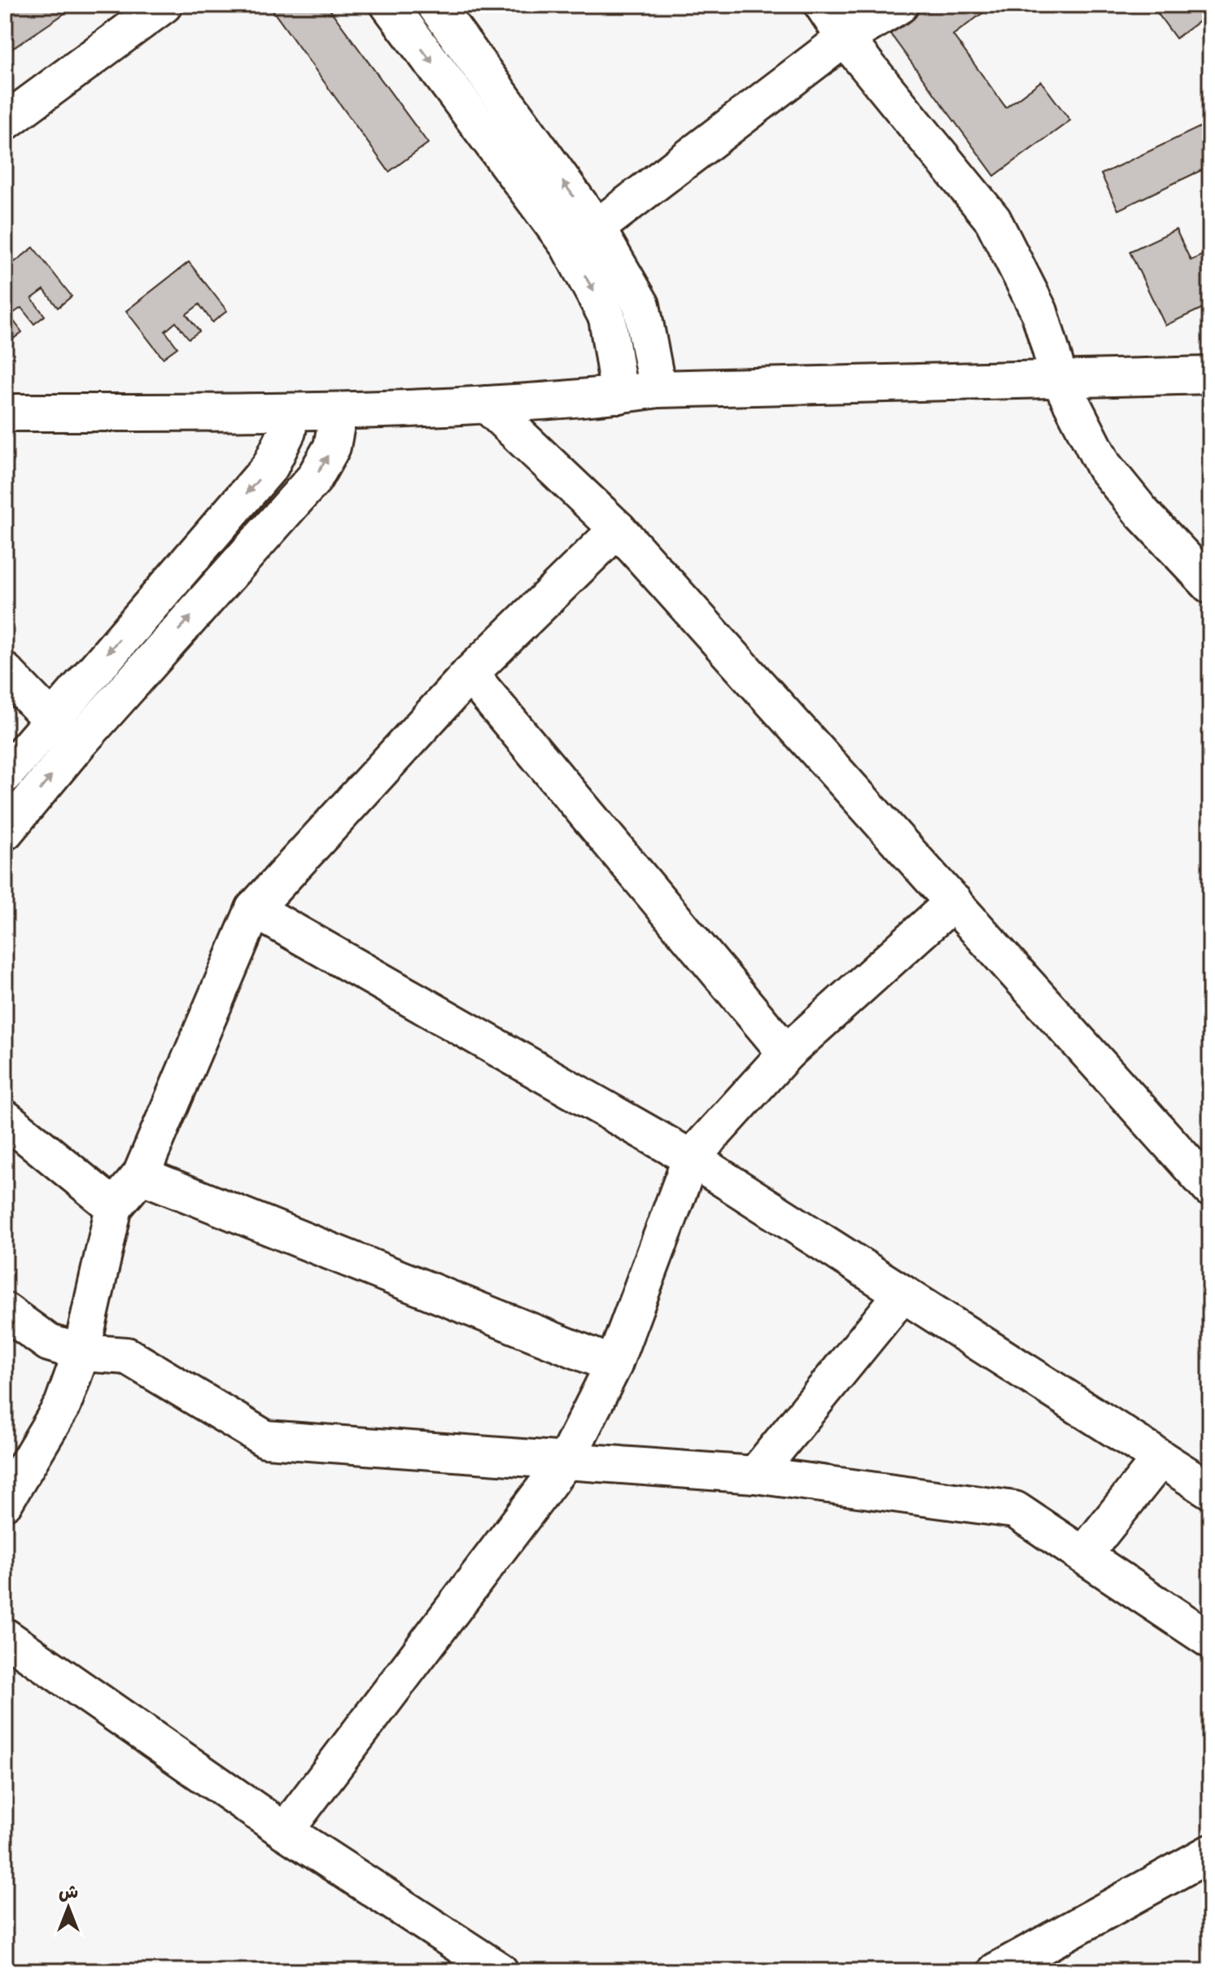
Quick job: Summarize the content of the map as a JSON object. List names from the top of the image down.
{
  "north": "top"
}
